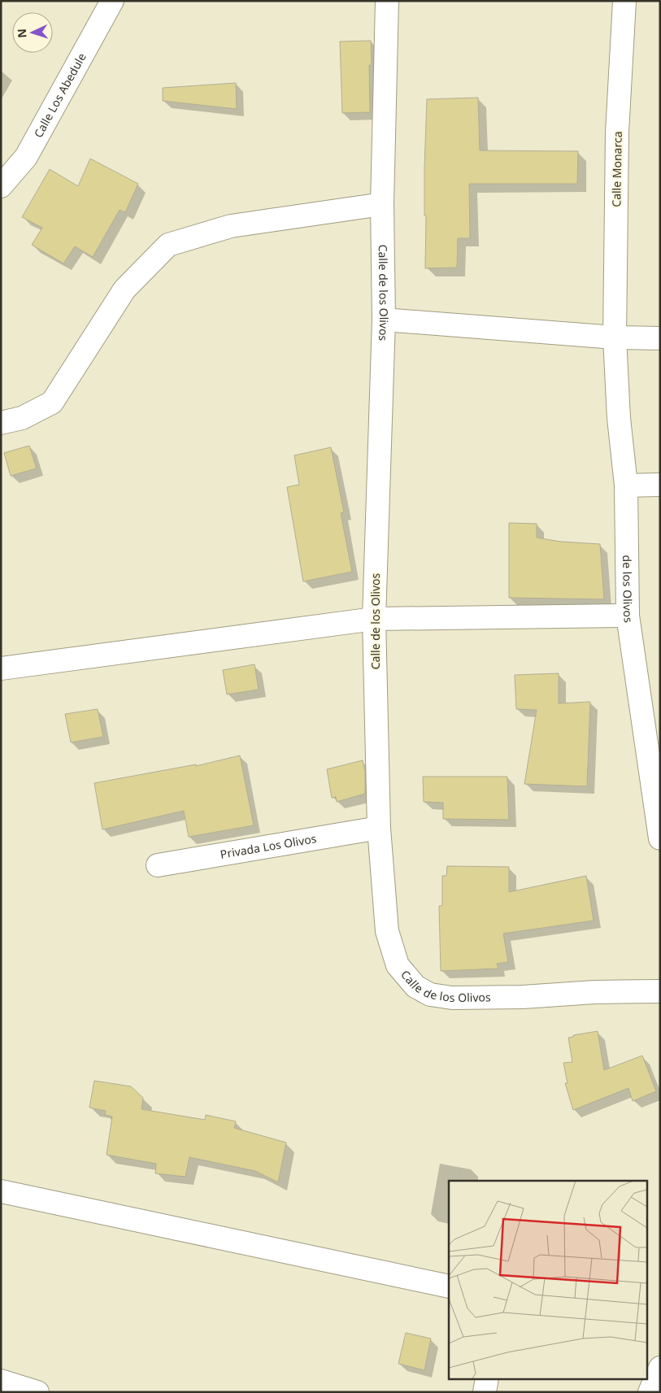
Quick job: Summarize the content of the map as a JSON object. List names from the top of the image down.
{
  "streets": {
    "street": [
      "Calle Los Abedule",
      "Calle Monarca",
      "Calle de los Olivos",
      "de los Olivos",
      "Privada Los Olivos"
    ]
  },
  "crossings": [
    ["Calle Monarca", "de los Olivos"],
    ["Calle de los Olivos", "Privada Los Olivos"]
  ],
  "north": "left"
}
